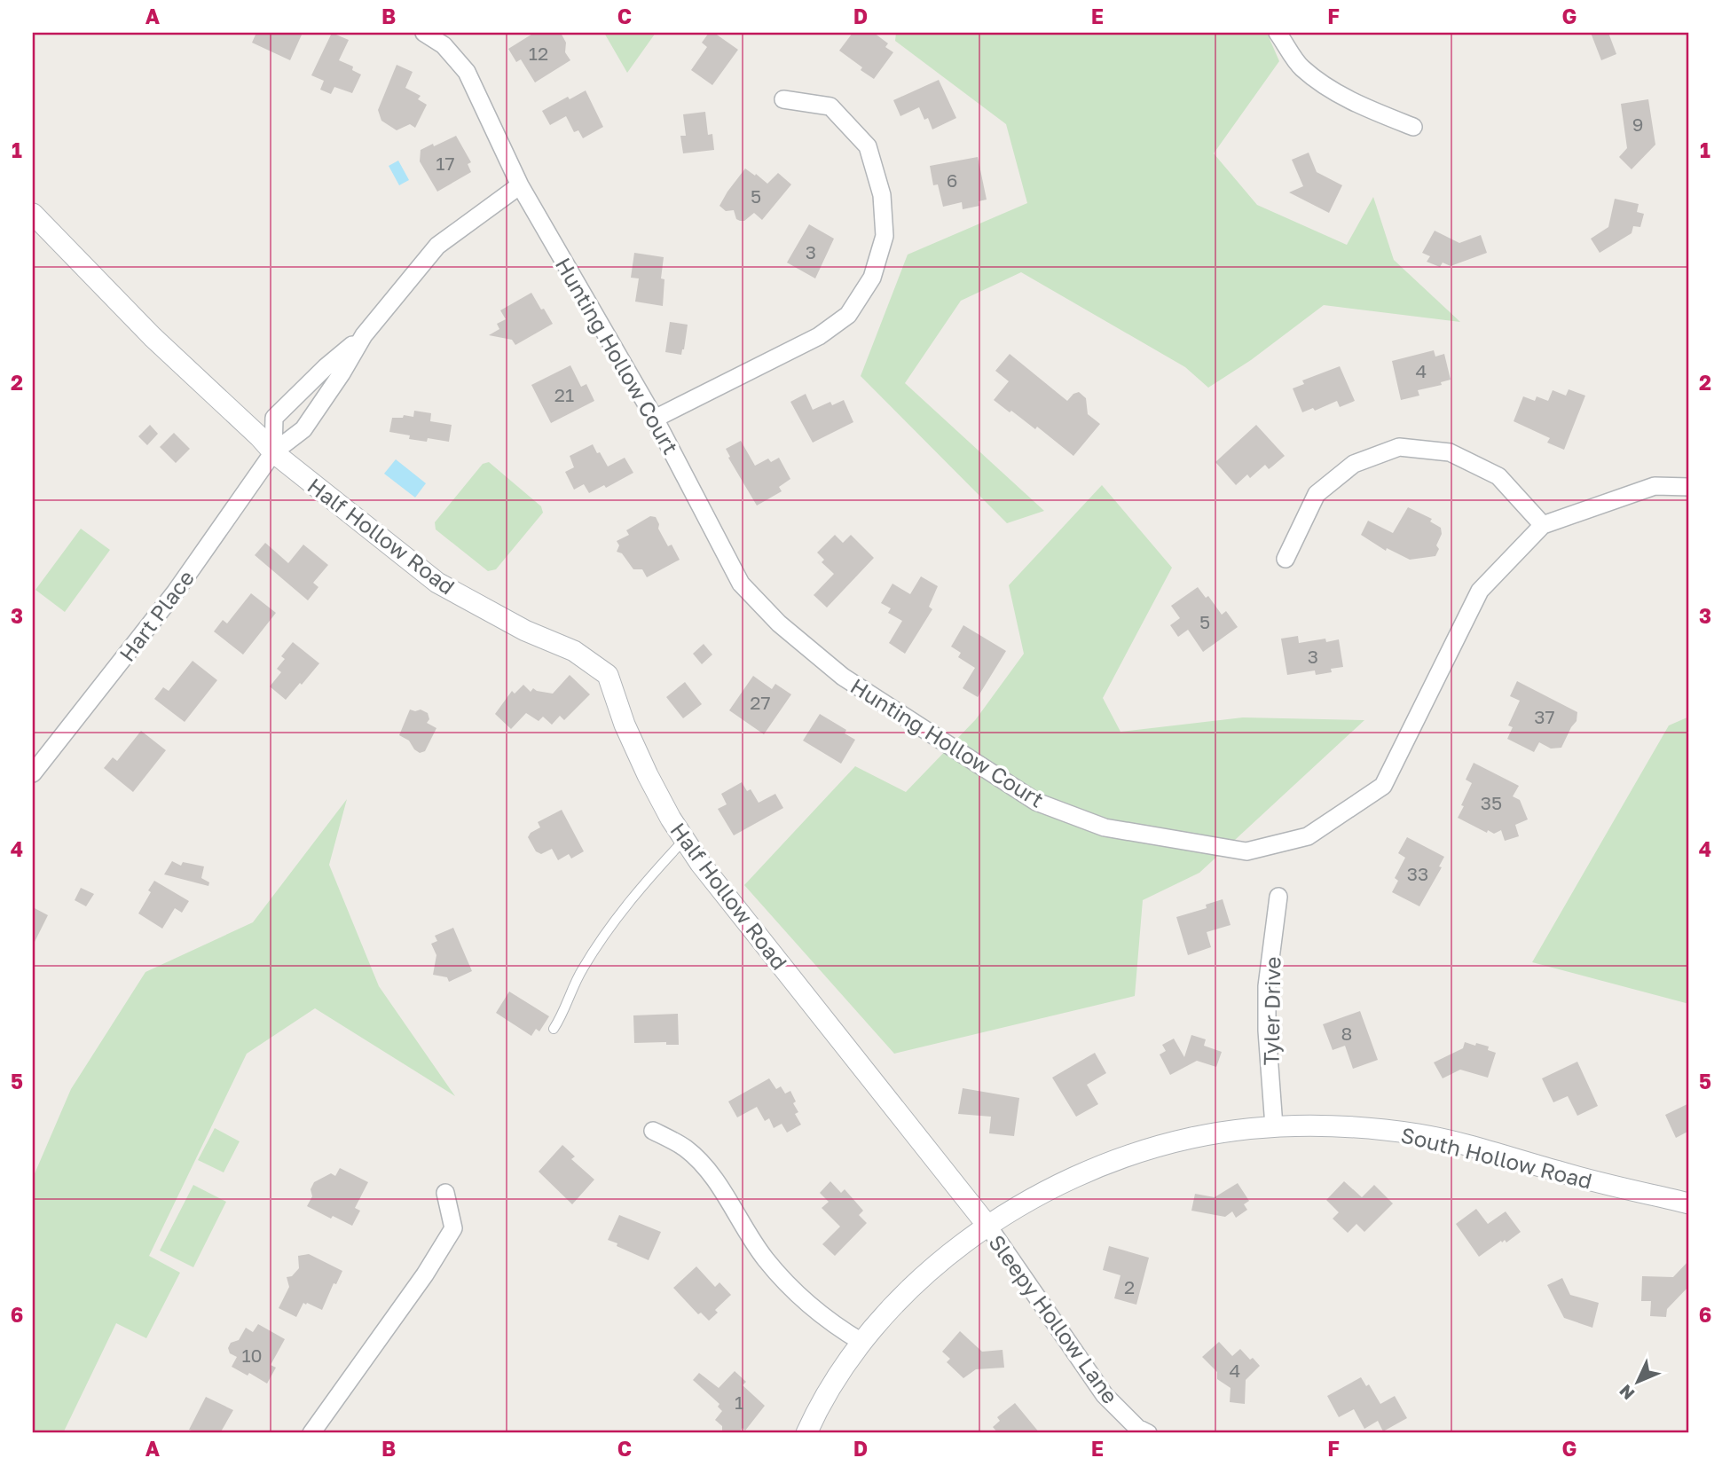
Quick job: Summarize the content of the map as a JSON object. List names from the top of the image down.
{
  "streets": {
    "street": [
      "Hunting Hollow Court",
      "Half Hollow Road",
      "Hart Place",
      "Tyler Drive",
      "South Hollow Road",
      "Sleepy Hollow Lane"
    ]
  },
  "crossings": [
    ["Half Hollow Road", "Hart Place"],
    ["Half Hollow Road", "South Hollow Road"],
    ["Half Hollow Road", "Sleepy Hollow Lane"],
    ["Tyler Drive", "South Hollow Road"],
    ["South Hollow Road", "Sleepy Hollow Lane"]
  ],
  "house_numbers": [
    "12",
    "9",
    "17",
    "6",
    "5",
    "3",
    "4",
    "21",
    "5",
    "3",
    "27",
    "37",
    "35",
    "33",
    "8",
    "2",
    "10",
    "4",
    "1"
  ],
  "north": "bottom left",
  "grid": {
    "columns": [
      "A",
      "B",
      "C",
      "D",
      "E",
      "F",
      "G"
    ],
    "rows": [
      "1",
      "2",
      "3",
      "4",
      "5",
      "6"
    ]
  }
}
